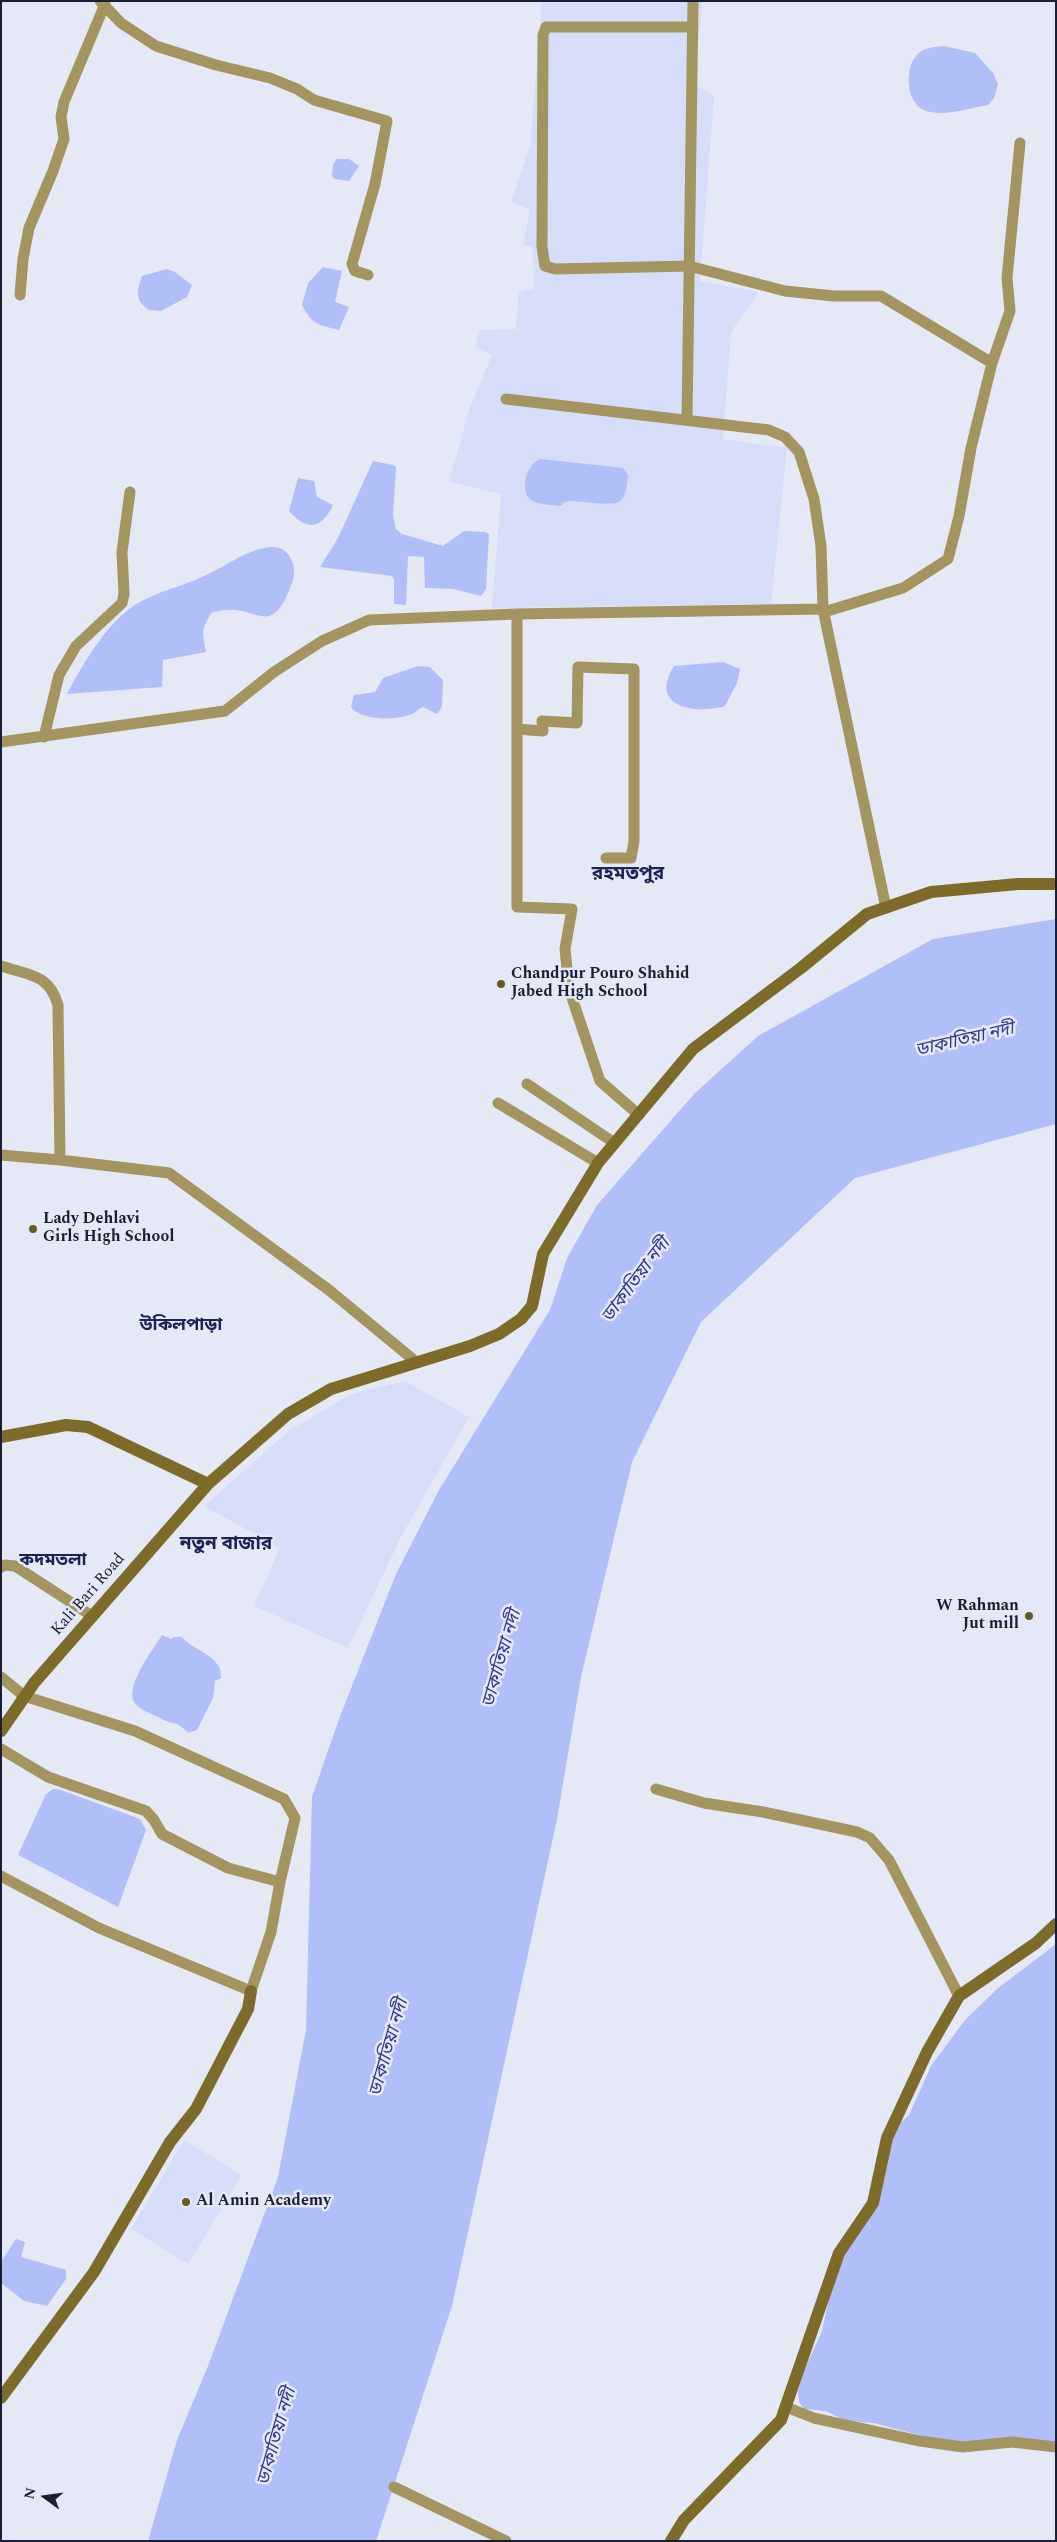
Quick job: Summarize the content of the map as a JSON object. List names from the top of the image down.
{
  "streets": {
    "main road": ["Kali Bari Road"]
  },
  "districts": [
    "রহমতপুর",
    "উকিলপাড়া",
    "নতুন বাজার",
    "কদমতলা"
  ],
  "water": ["ডাকাতিয়া নদী"],
  "places": [
    "Chandpur Pouro Shahid Jabed High School",
    "Lady Dehlavi Girls High School",
    "W Rahman Jut mill",
    "Al Amin Academy"
  ],
  "north": "left"
}
